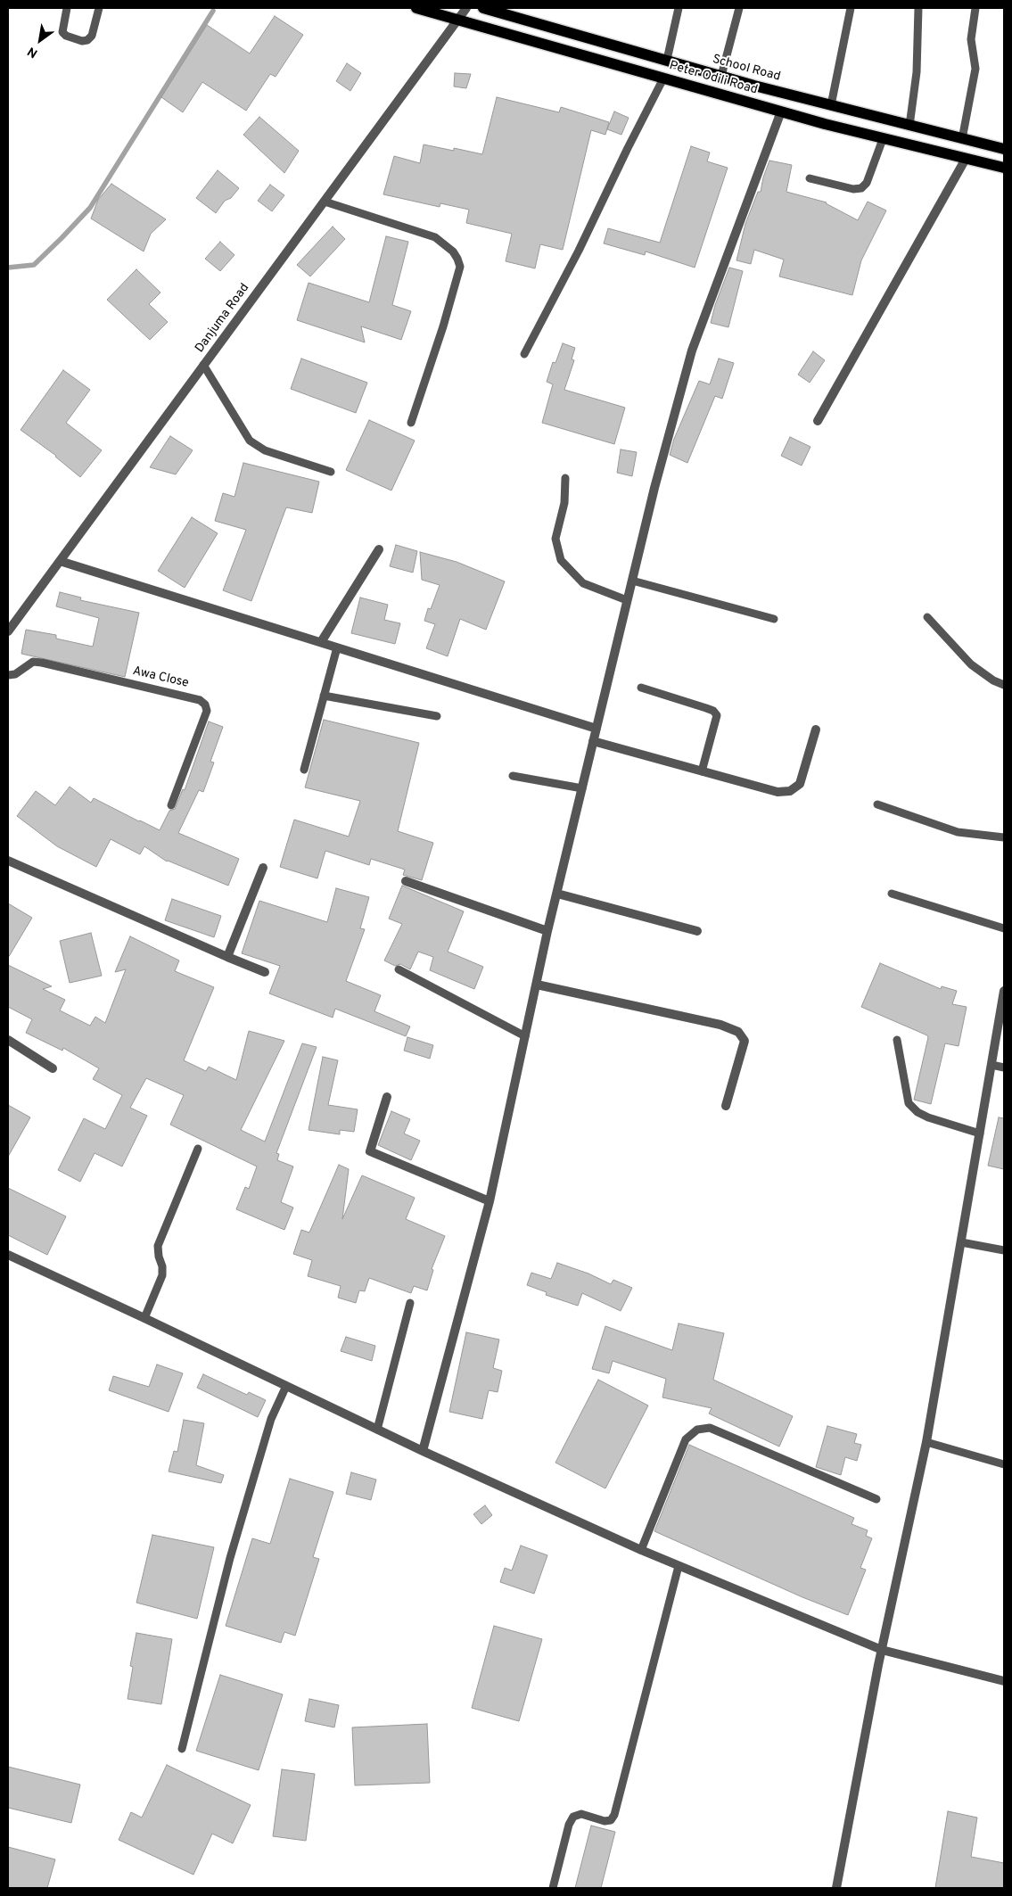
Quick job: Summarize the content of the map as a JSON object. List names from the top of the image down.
{
  "streets": {
    "main road": ["School Road", "Peter Odili Road"],
    "street": ["Danjuma Road"],
    "lane": ["Awa Close"]
  },
  "crossings": [
    ["Peter Odili Road", "Danjuma Road"]
  ],
  "north": "bottom left"
}
